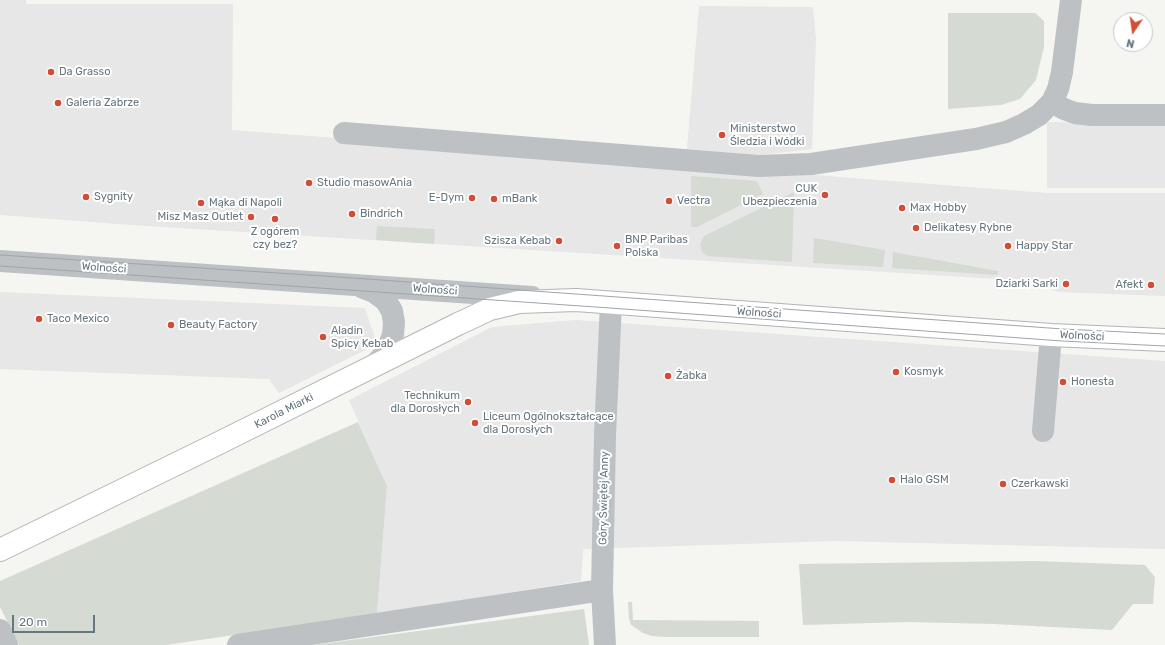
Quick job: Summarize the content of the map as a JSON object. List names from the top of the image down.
{
  "streets": {
    "main road": ["Wolności", "Karola Miarki"],
    "street": ["Góry Świętej Anny"]
  },
  "crossings": [
    ["Wolności", "Karola Miarki"],
    ["Wolności", "Góry Świętej Anny"]
  ],
  "places": [
    "Da Grasso",
    "Galeria Zabrze",
    "Ministerstwo Śledzia i Wódki",
    "Studio masowAnia",
    "CUK Ubezpieczenia",
    "Sygnity",
    "E-Dym",
    "mBank",
    "Vectra",
    "Mąka di Napoli",
    "Max Hobby",
    "Bindrich",
    "Misz Masz Outlet",
    "Z ogórem czy bez?",
    "Delikatesy Rybne",
    "Szisza Kebab",
    "BNP Paribas Polska",
    "Happy Star",
    "Dziarki Sarki",
    "Afekt",
    "Taco Mexico",
    "Beauty Factory",
    "Aladin Spicy Kebab",
    "Kosmyk",
    "Żabka",
    "Honesta",
    "Technikum dla Dorosłych",
    "Liceum Ogólnokształcące dla Dorosłych",
    "Halo GSM",
    "Czerkawski"
  ],
  "scale_bar": "20 m",
  "north": "bottom"
}
